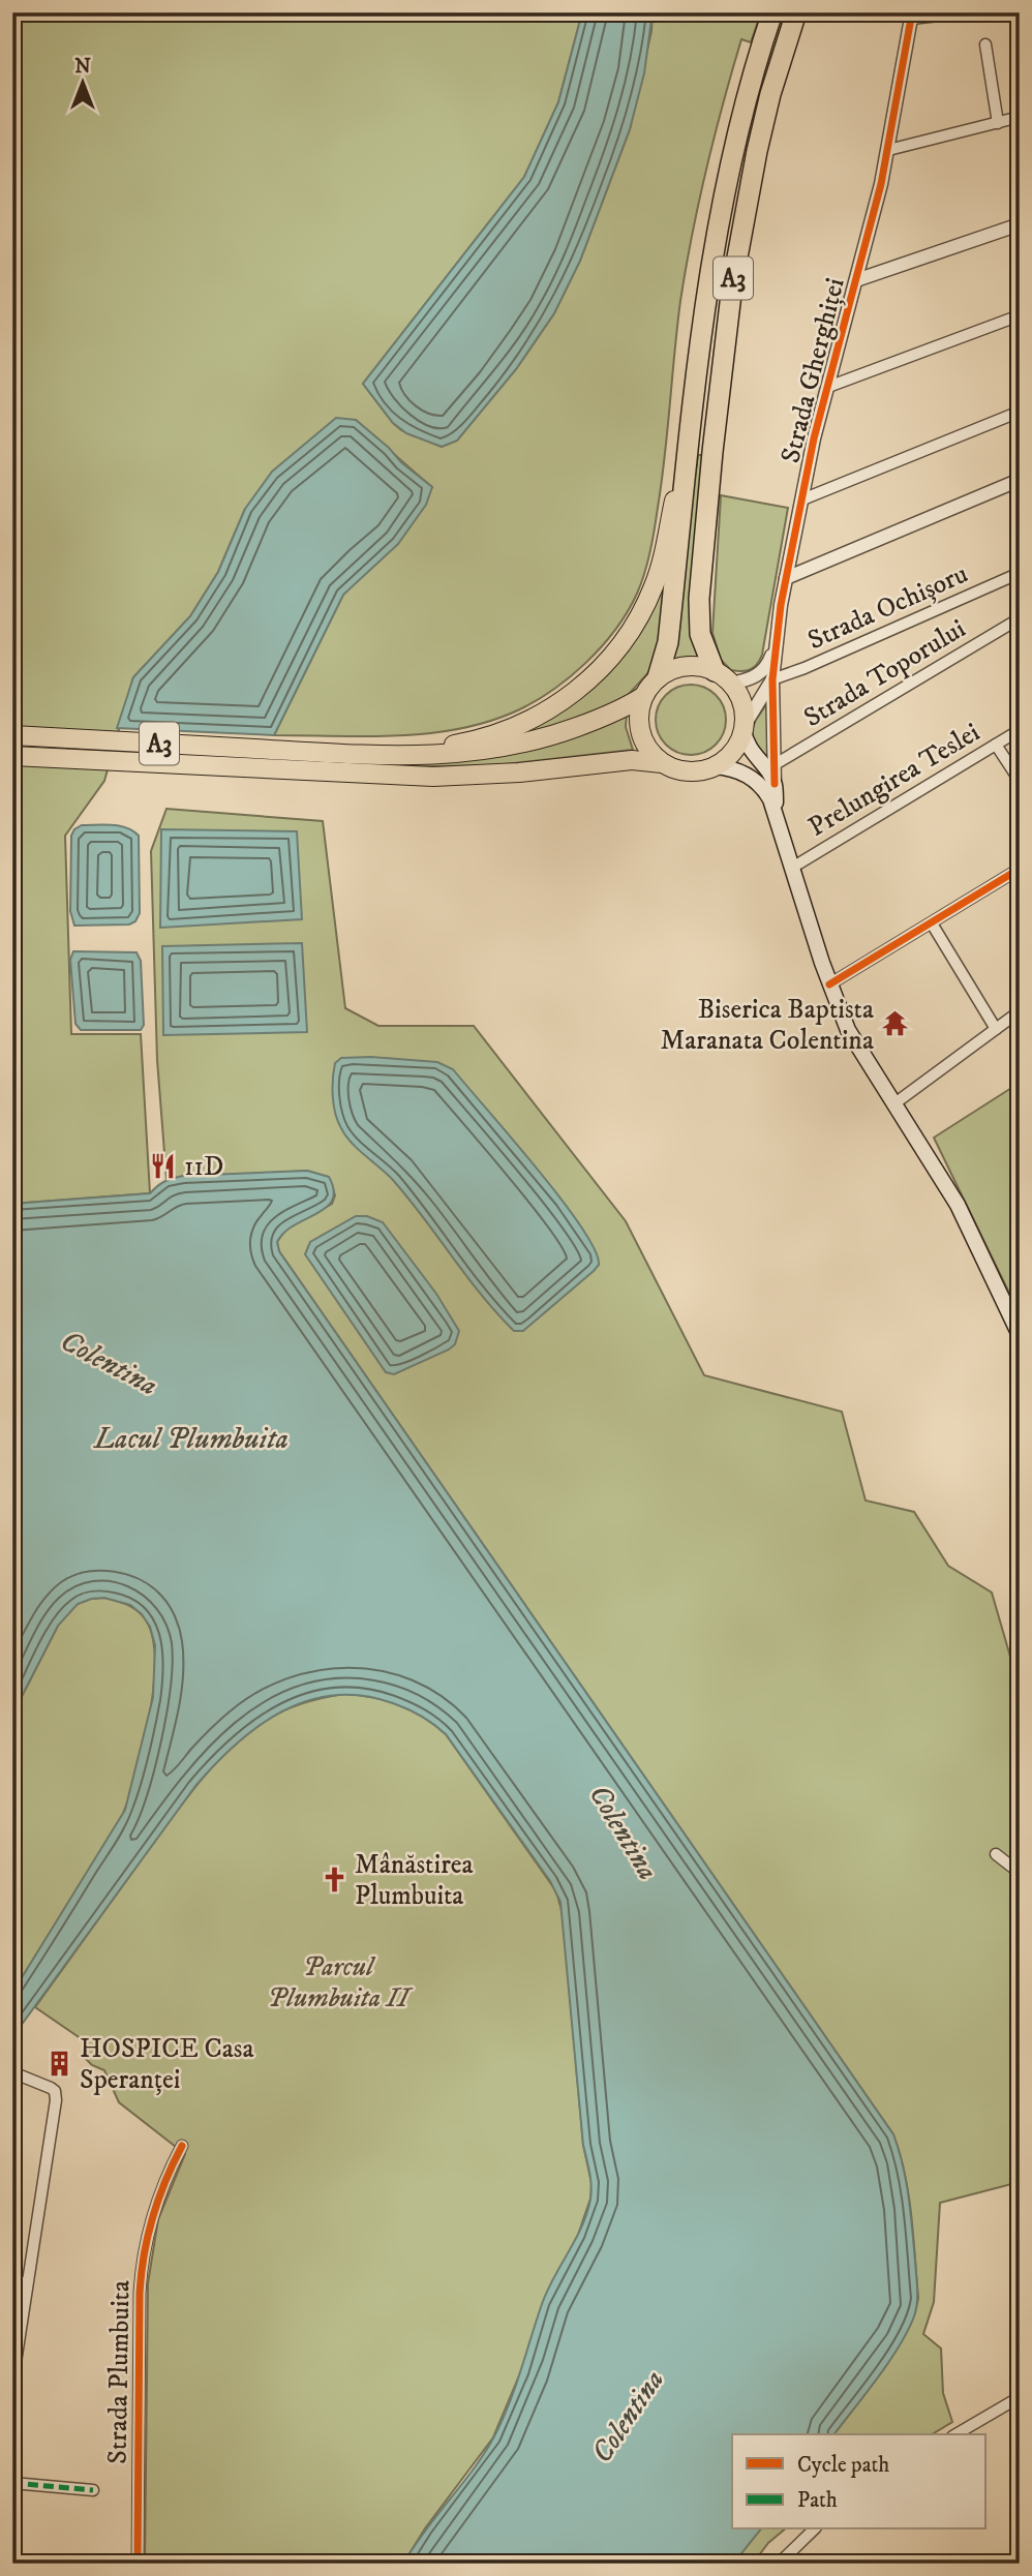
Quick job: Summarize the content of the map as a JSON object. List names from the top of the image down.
{
  "streets": {
    "highway": ["A3"],
    "main road": ["Strada Gherghiței"],
    "street": [
      "Strada Ochișoru",
      "Strada Toporului",
      "Prelungirea Teslei",
      "Strada Plumbuita"
    ]
  },
  "crossings": [
    ["A3", "Strada Gherghiței"],
    ["Strada Gherghiței", "Strada Ochișoru"],
    ["Strada Gherghiței", "Strada Toporului"],
    ["Strada Gherghiței", "Prelungirea Teslei"]
  ],
  "water": ["Colentina", "Lacul Plumbuita"],
  "parks": ["Parcul Plumbuita II"],
  "places": {
    "temple": ["Biserica Baptista Maranata Colentina"],
    "restaurant": ["11D"],
    "church": ["Mânăstirea Plumbuita"],
    "building": ["HOSPICE Casa Speranței"]
  },
  "legend": ["Cycle path", "Path"],
  "north": "top"
}
